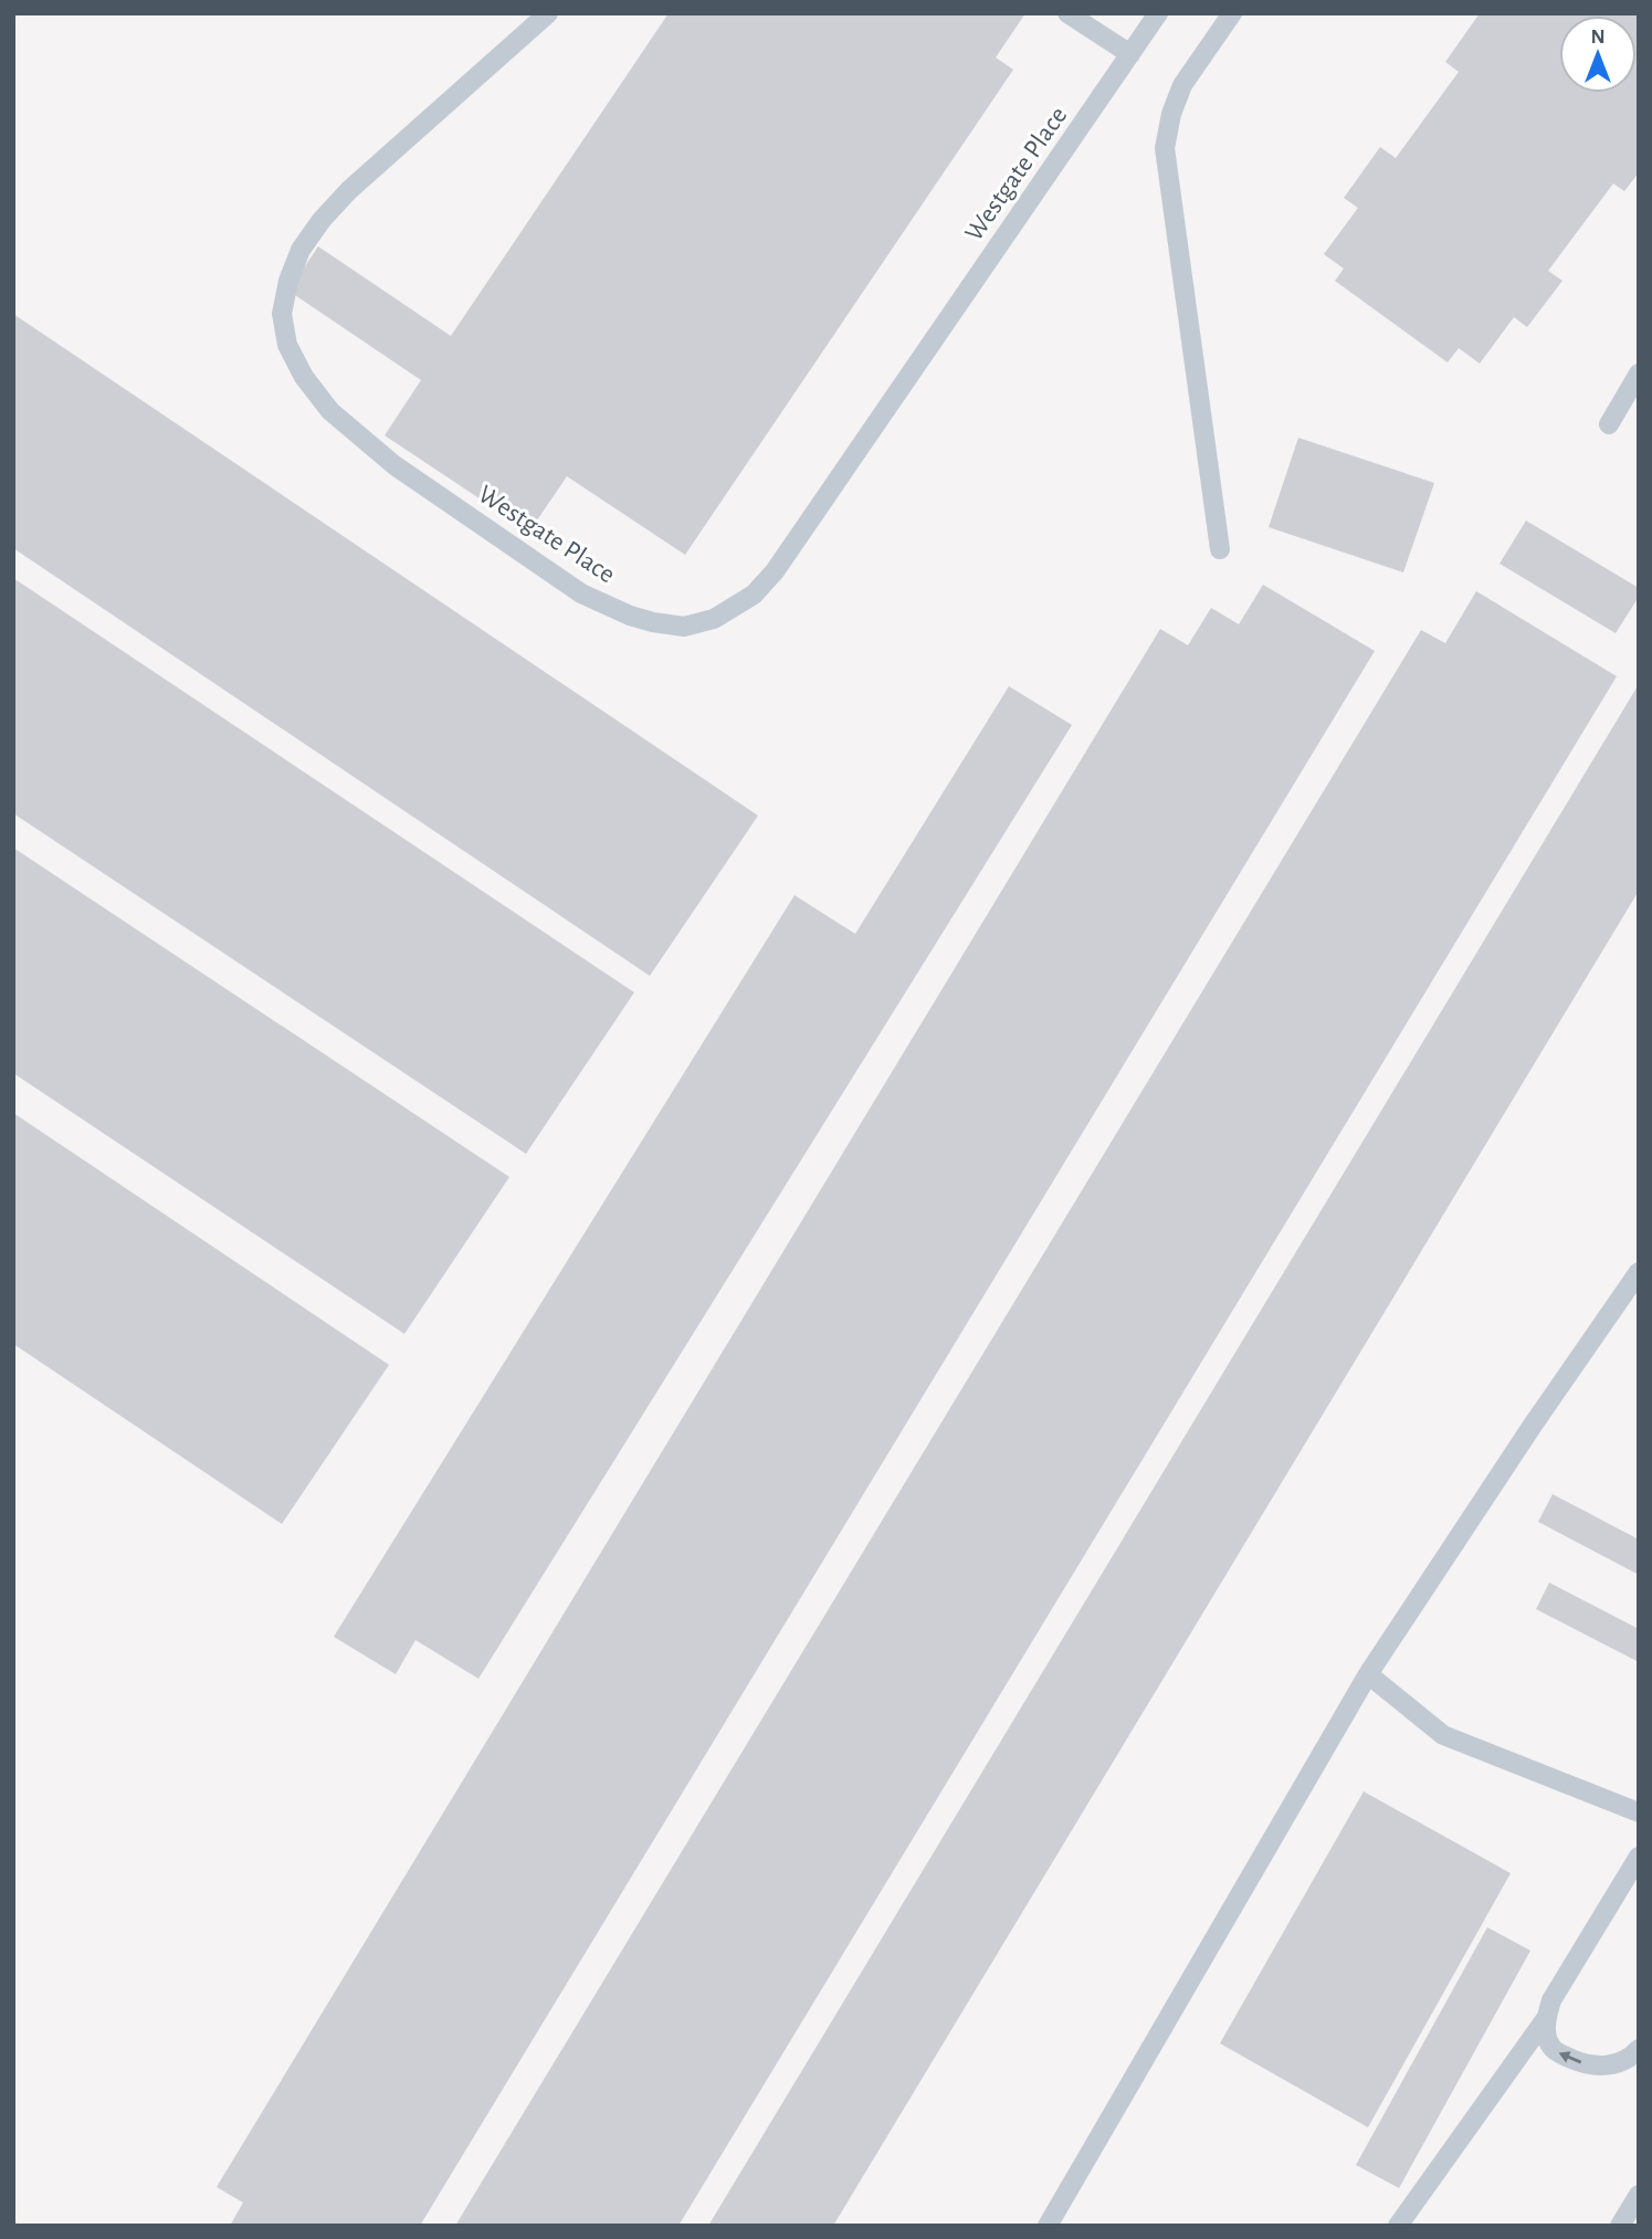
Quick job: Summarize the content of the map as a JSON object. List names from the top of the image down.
{
  "streets": {
    "lane": ["Westgate Place"]
  },
  "north": "top"
}
